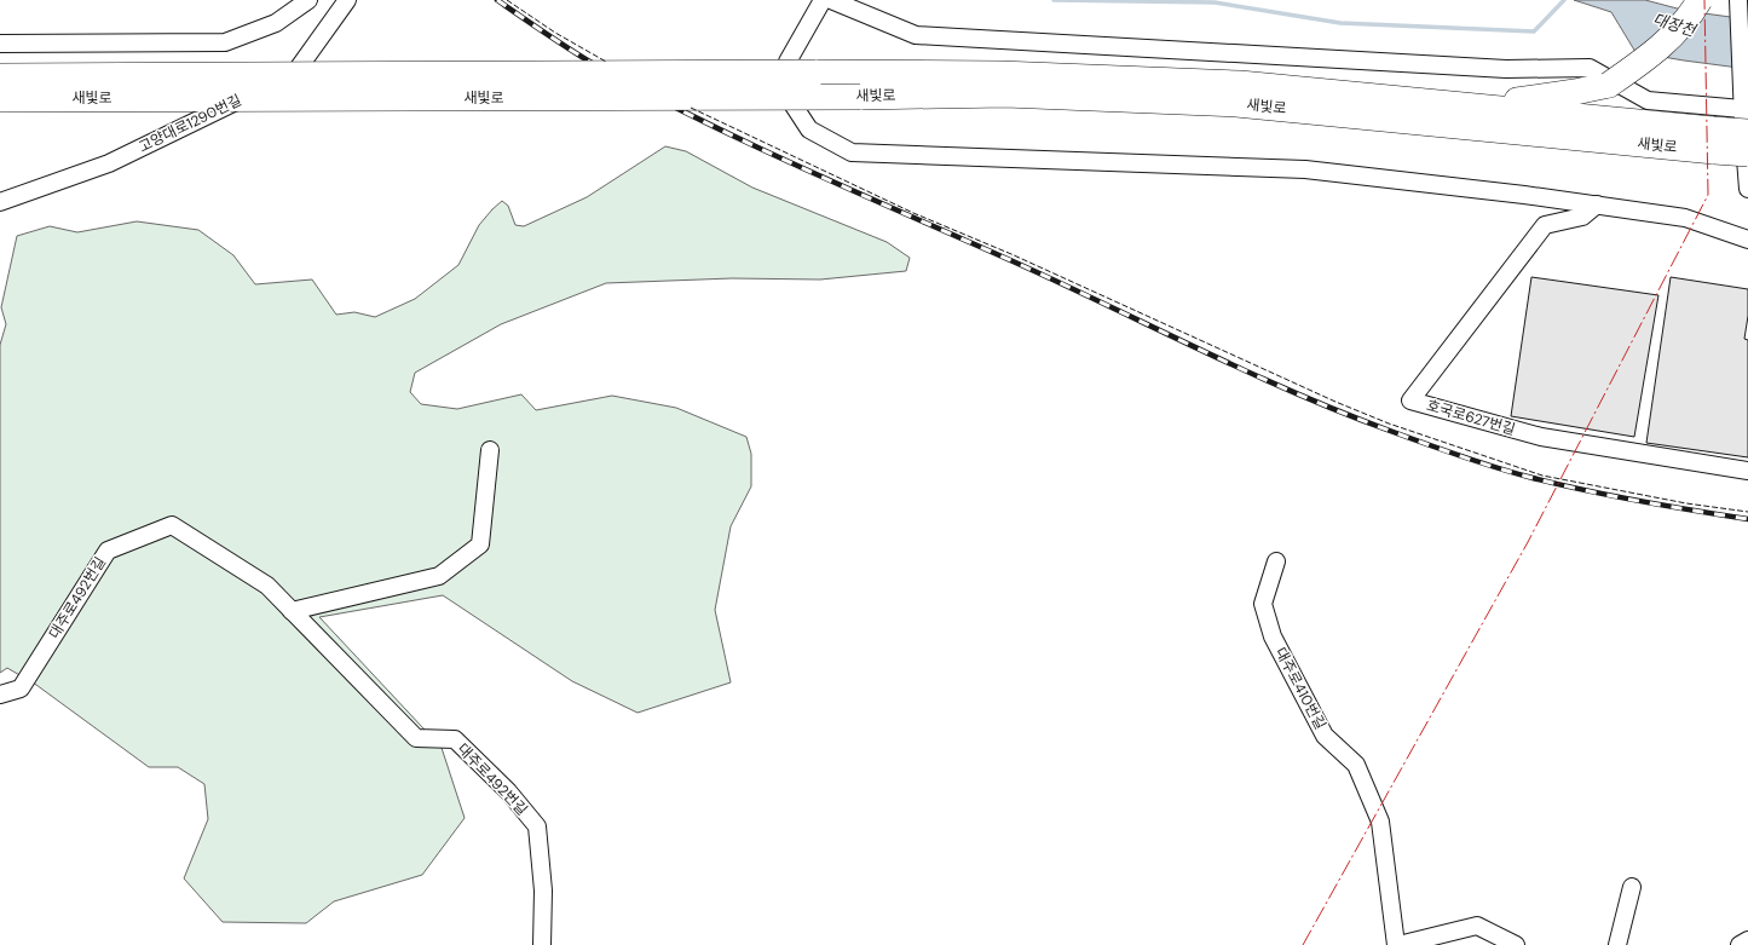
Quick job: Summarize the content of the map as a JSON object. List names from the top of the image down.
{
  "streets": {
    "highway": ["새빛로"],
    "street": [
      "고양대로1290번길",
      "호국로627번길",
      "대주로492번길",
      "대주로410번길"
    ]
  },
  "water": ["대장천"]
}
